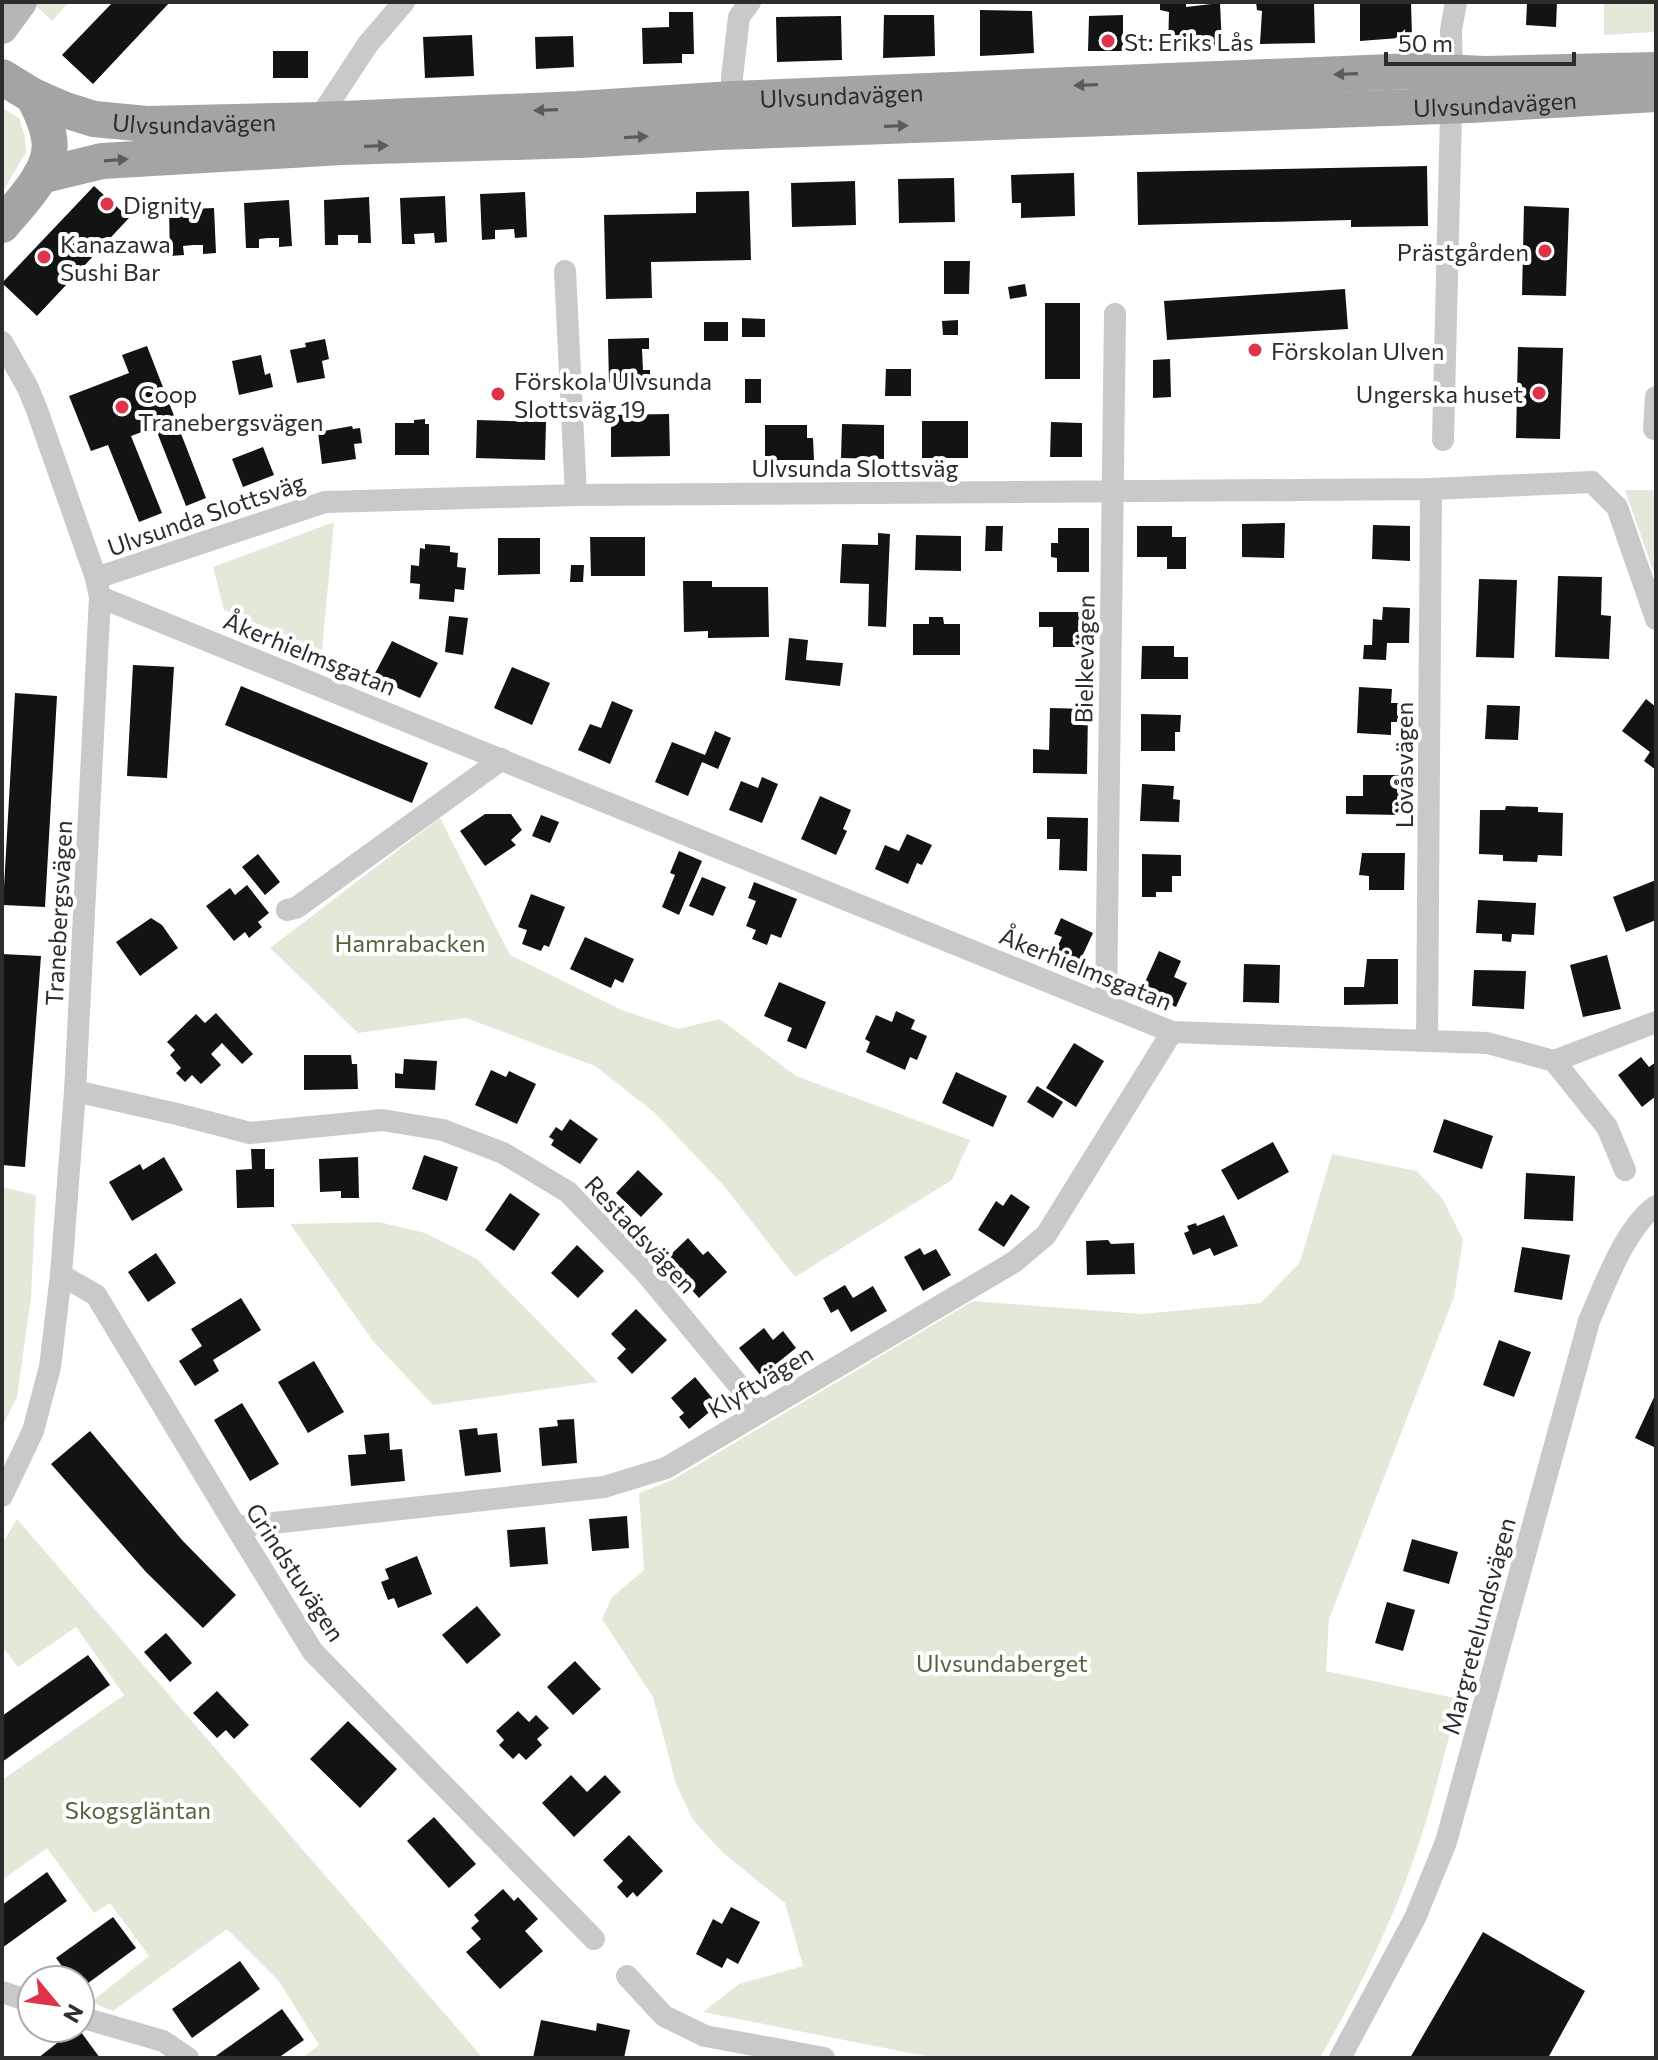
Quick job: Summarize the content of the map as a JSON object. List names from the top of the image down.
{
  "streets": {
    "main road": ["Ulvsundavägen"],
    "street": [
      "Ulvsunda Slottsväg",
      "Åkerhielmsgatan",
      "Bielkevägen",
      "Lövåsvägen",
      "Tranebergsvägen",
      "Restadsvägen",
      "Klyftvägen",
      "Grindstuvägen",
      "Margretelundsvägen"
    ]
  },
  "crossings": [
    ["Ulvsunda Slottsväg", "Åkerhielmsgatan"],
    ["Ulvsunda Slottsväg", "Bielkevägen"],
    ["Ulvsunda Slottsväg", "Lövåsvägen"],
    ["Ulvsunda Slottsväg", "Tranebergsvägen"],
    ["Åkerhielmsgatan", "Bielkevägen"],
    ["Åkerhielmsgatan", "Lövåsvägen"],
    ["Åkerhielmsgatan", "Tranebergsvägen"],
    ["Åkerhielmsgatan", "Klyftvägen"],
    ["Tranebergsvägen", "Restadsvägen"],
    ["Tranebergsvägen", "Grindstuvägen"],
    ["Restadsvägen", "Klyftvägen"],
    ["Klyftvägen", "Grindstuvägen"]
  ],
  "parks": ["Hamrabacken", "Ulvsundaberget", "Skogsgläntan"],
  "places": [
    "St: Eriks Lås",
    "Dignity",
    "Prästgården",
    "Kanazawa Sushi Bar",
    "Förskolan Ulven",
    "Ungerska huset",
    "Förskola Ulvsunda Slottsväg 19",
    "Coop Tranebergsvägen"
  ],
  "scale_bar": "50 m",
  "north": "bottom right"
}
